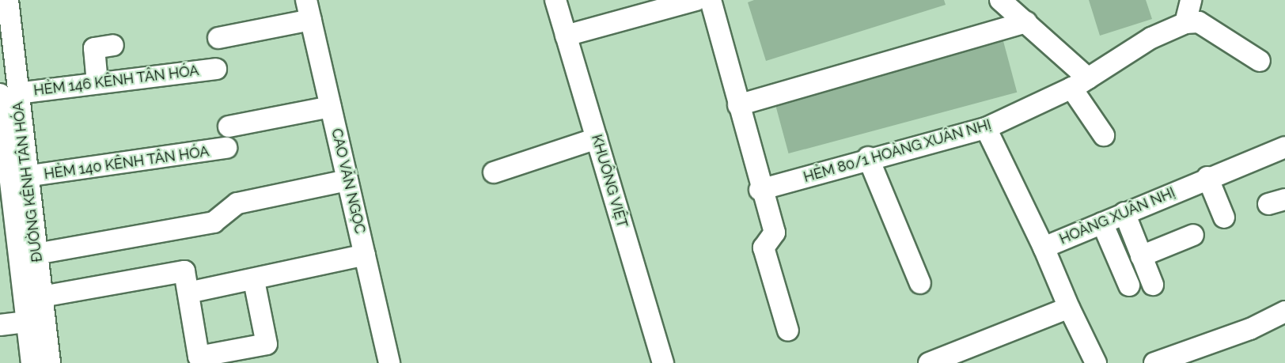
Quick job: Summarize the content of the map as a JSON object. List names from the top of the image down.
{
  "streets": {
    "street": [
      "HẺM 146 KÊNH TÂN HÓA",
      "HẺM 80/1 HOÀNG XUÂN NHỊ",
      "HẺM 140 KÊNH TÂN HÓA",
      "CAO VĂN NGỌC",
      "KHUÔNG VIỆT",
      "ĐƯỜNG KÊNH TÂN HÓA",
      "HOÀNG XUÂN NHỊ"
    ]
  },
  "crossings": [
    ["HẺM 146 KÊNH TÂN HÓA", "ĐƯỜNG KÊNH TÂN HÓA"],
    ["HẺM 140 KÊNH TÂN HÓA", "ĐƯỜNG KÊNH TÂN HÓA"]
  ]
}
